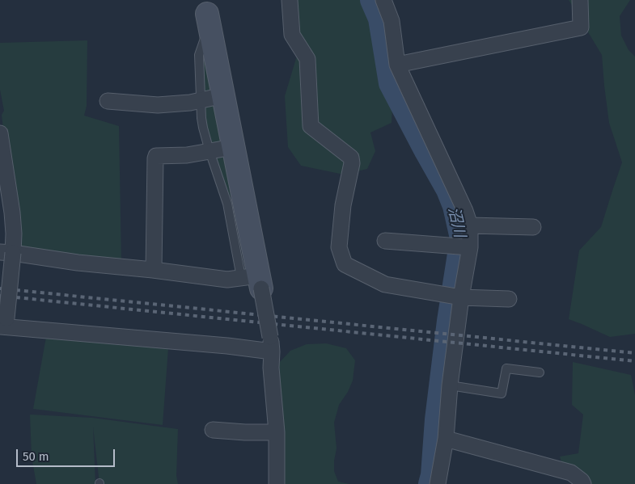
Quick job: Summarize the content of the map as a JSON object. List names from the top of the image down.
{
  "water": ["沼川"],
  "scale_bar": "50 m"
}
